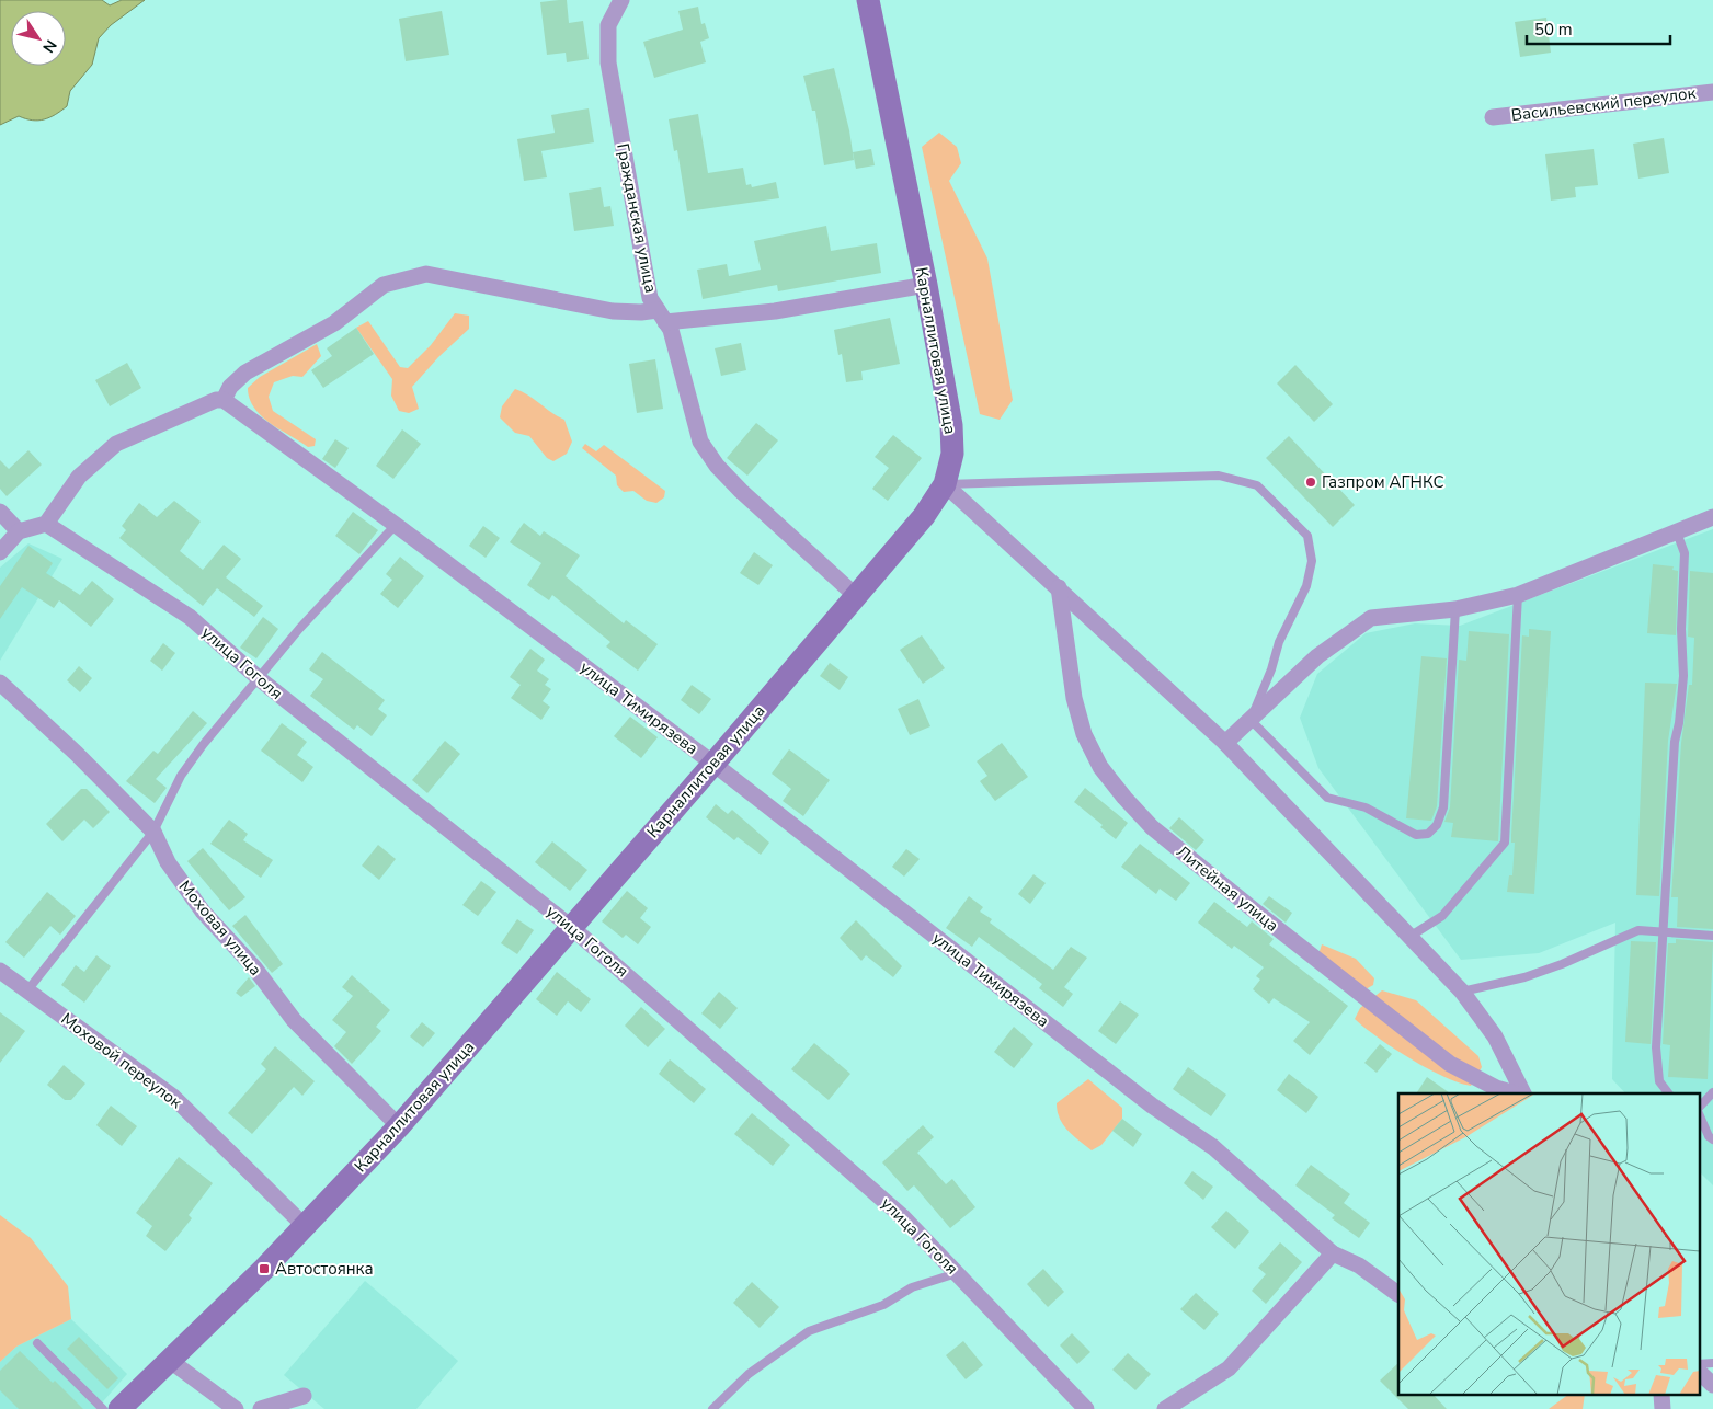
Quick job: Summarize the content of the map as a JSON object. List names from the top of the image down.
{
  "streets": {
    "street": [
      "Васильевский переулок",
      "Гражданская улица",
      "Карналлитовая улица",
      "улица Гоголя",
      "улица Тимирязева",
      "Литейная улица",
      "Моховая улица",
      "Моховой переулок"
    ]
  },
  "crossings": [
    ["Гражданская улица", "Карналлитовая улица"],
    ["Карналлитовая улица", "улица Гоголя"],
    ["Карналлитовая улица", "улица Тимирязева"],
    ["Карналлитовая улица", "Моховая улица"],
    ["Карналлитовая улица", "Моховой переулок"]
  ],
  "places": {
    "other": ["Газпром АГНКС"],
    "transit": ["Автостоянка"]
  },
  "scale_bar": "50 m",
  "north": "bottom right"
}
